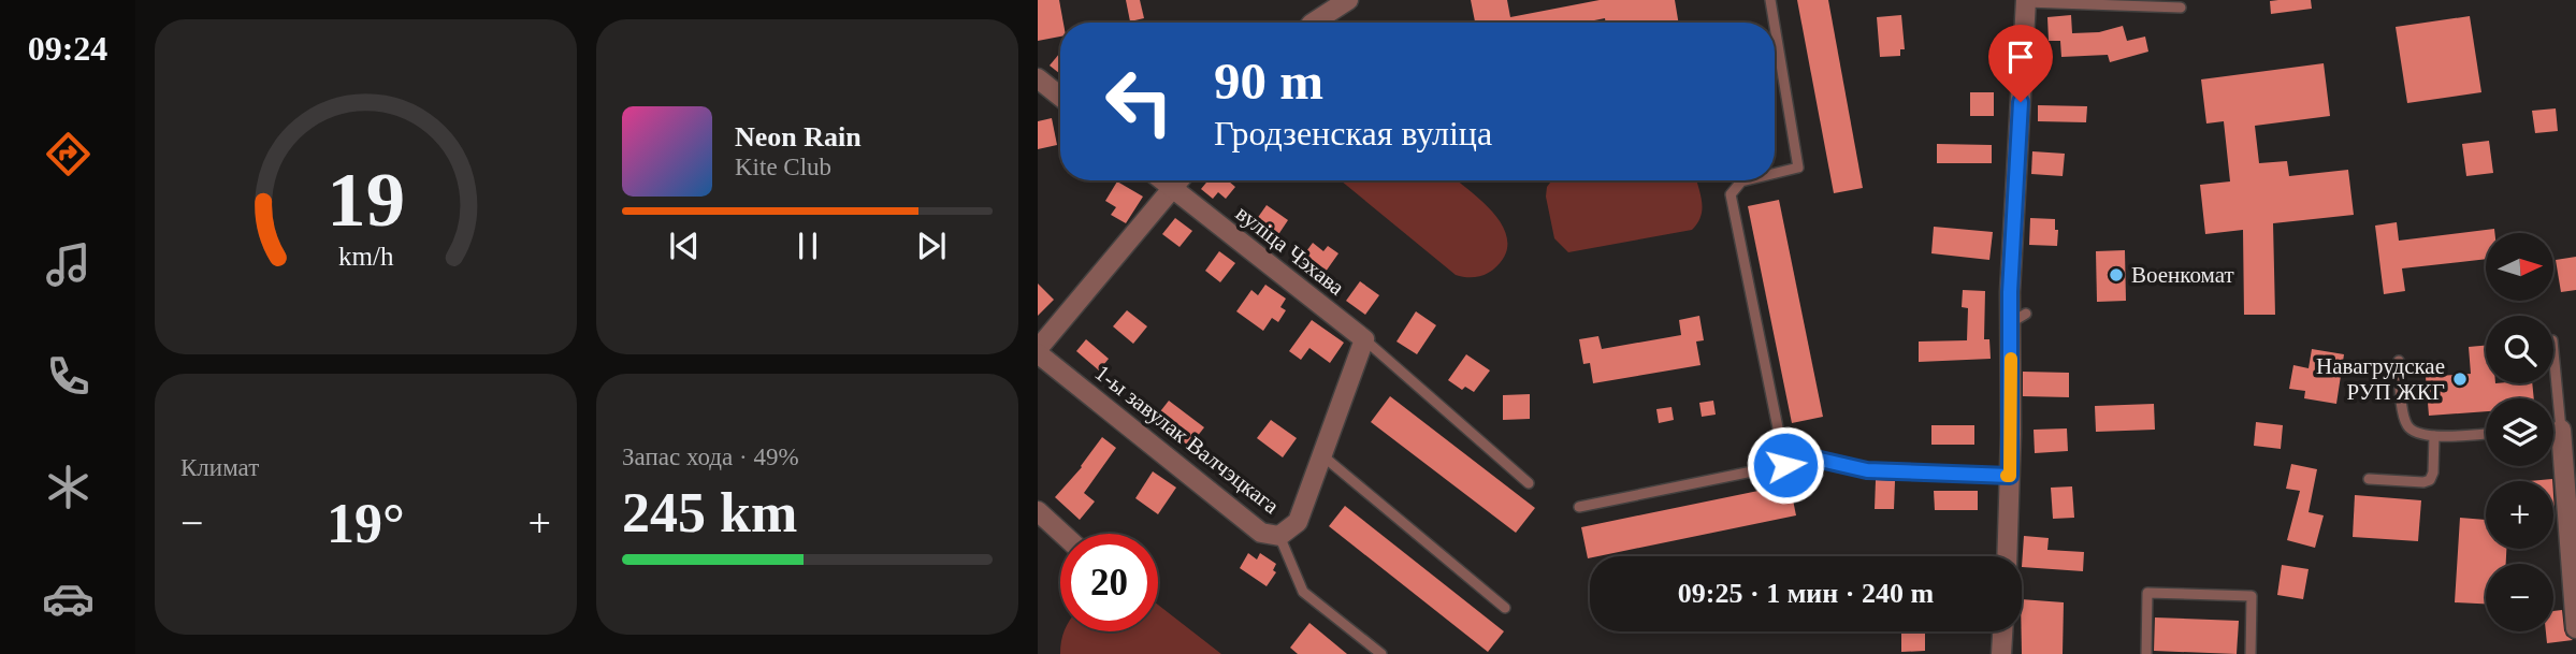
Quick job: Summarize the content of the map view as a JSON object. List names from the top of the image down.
{
  "streets": {
    "street": ["вуліца Чэхава", "1-ы завулак Валчэцкага"]
  },
  "crossings": [
    ["вуліца Чэхава", "1-ы завулак Валчэцкага"]
  ],
  "places": ["Военкомат", "Навагрудскае РУП ЖКГ"],
  "north": "right",
  "page": {
    "tabs": "09:24",
    "turn": ["90 m", "Гродзенская вуліца"],
    "song": ["Neon Rain", "Kite Club"],
    "map_buttons": ["+", "−"],
    "tile": [
      "Климат",
      ["Запас хода · 49%", "245 km"]
    ],
    "heat": ["−", "19°", "+"],
    "limit": "20",
    "trip": "09:25 · 1 мин · 240 m",
    "gauge": ["19", "km/h"]
  }
}
